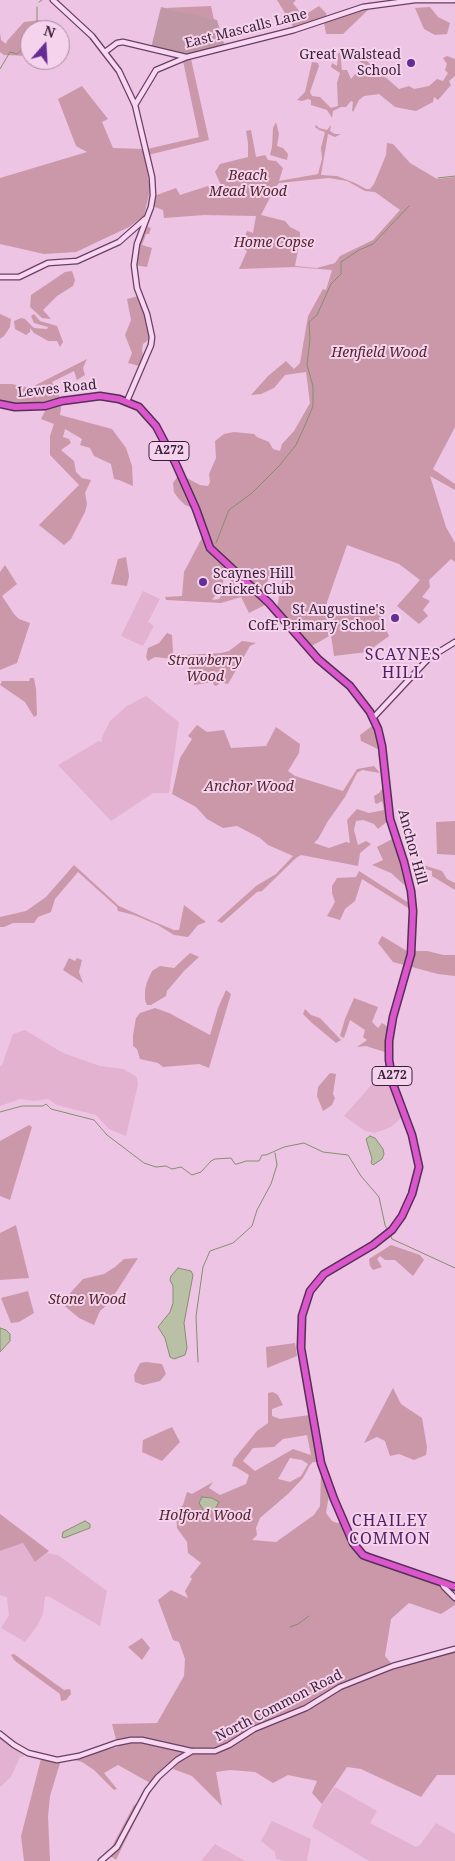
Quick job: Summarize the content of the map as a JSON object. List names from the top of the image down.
{
  "streets": {
    "highway": ["Lewes Road", "A272", "Anchor Hill"],
    "street": ["East Mascalls Lane", "North Common Road"]
  },
  "crossings": [
    ["Lewes Road", "Anchor Hill"],
    ["A272", "Anchor Hill"]
  ],
  "districts": ["SCAYNES HILL", "CHAILEY COMMON"],
  "parks": [
    "Beach Mead Wood",
    "Home Copse",
    "Henfield Wood",
    "Strawberry Wood",
    "Anchor Wood",
    "Stone Wood",
    "Holford Wood"
  ],
  "places": ["Great Walstead School", "Scaynes Hill Cricket Club", "St Augustine's CofE Primary School"],
  "north": "top"
}
